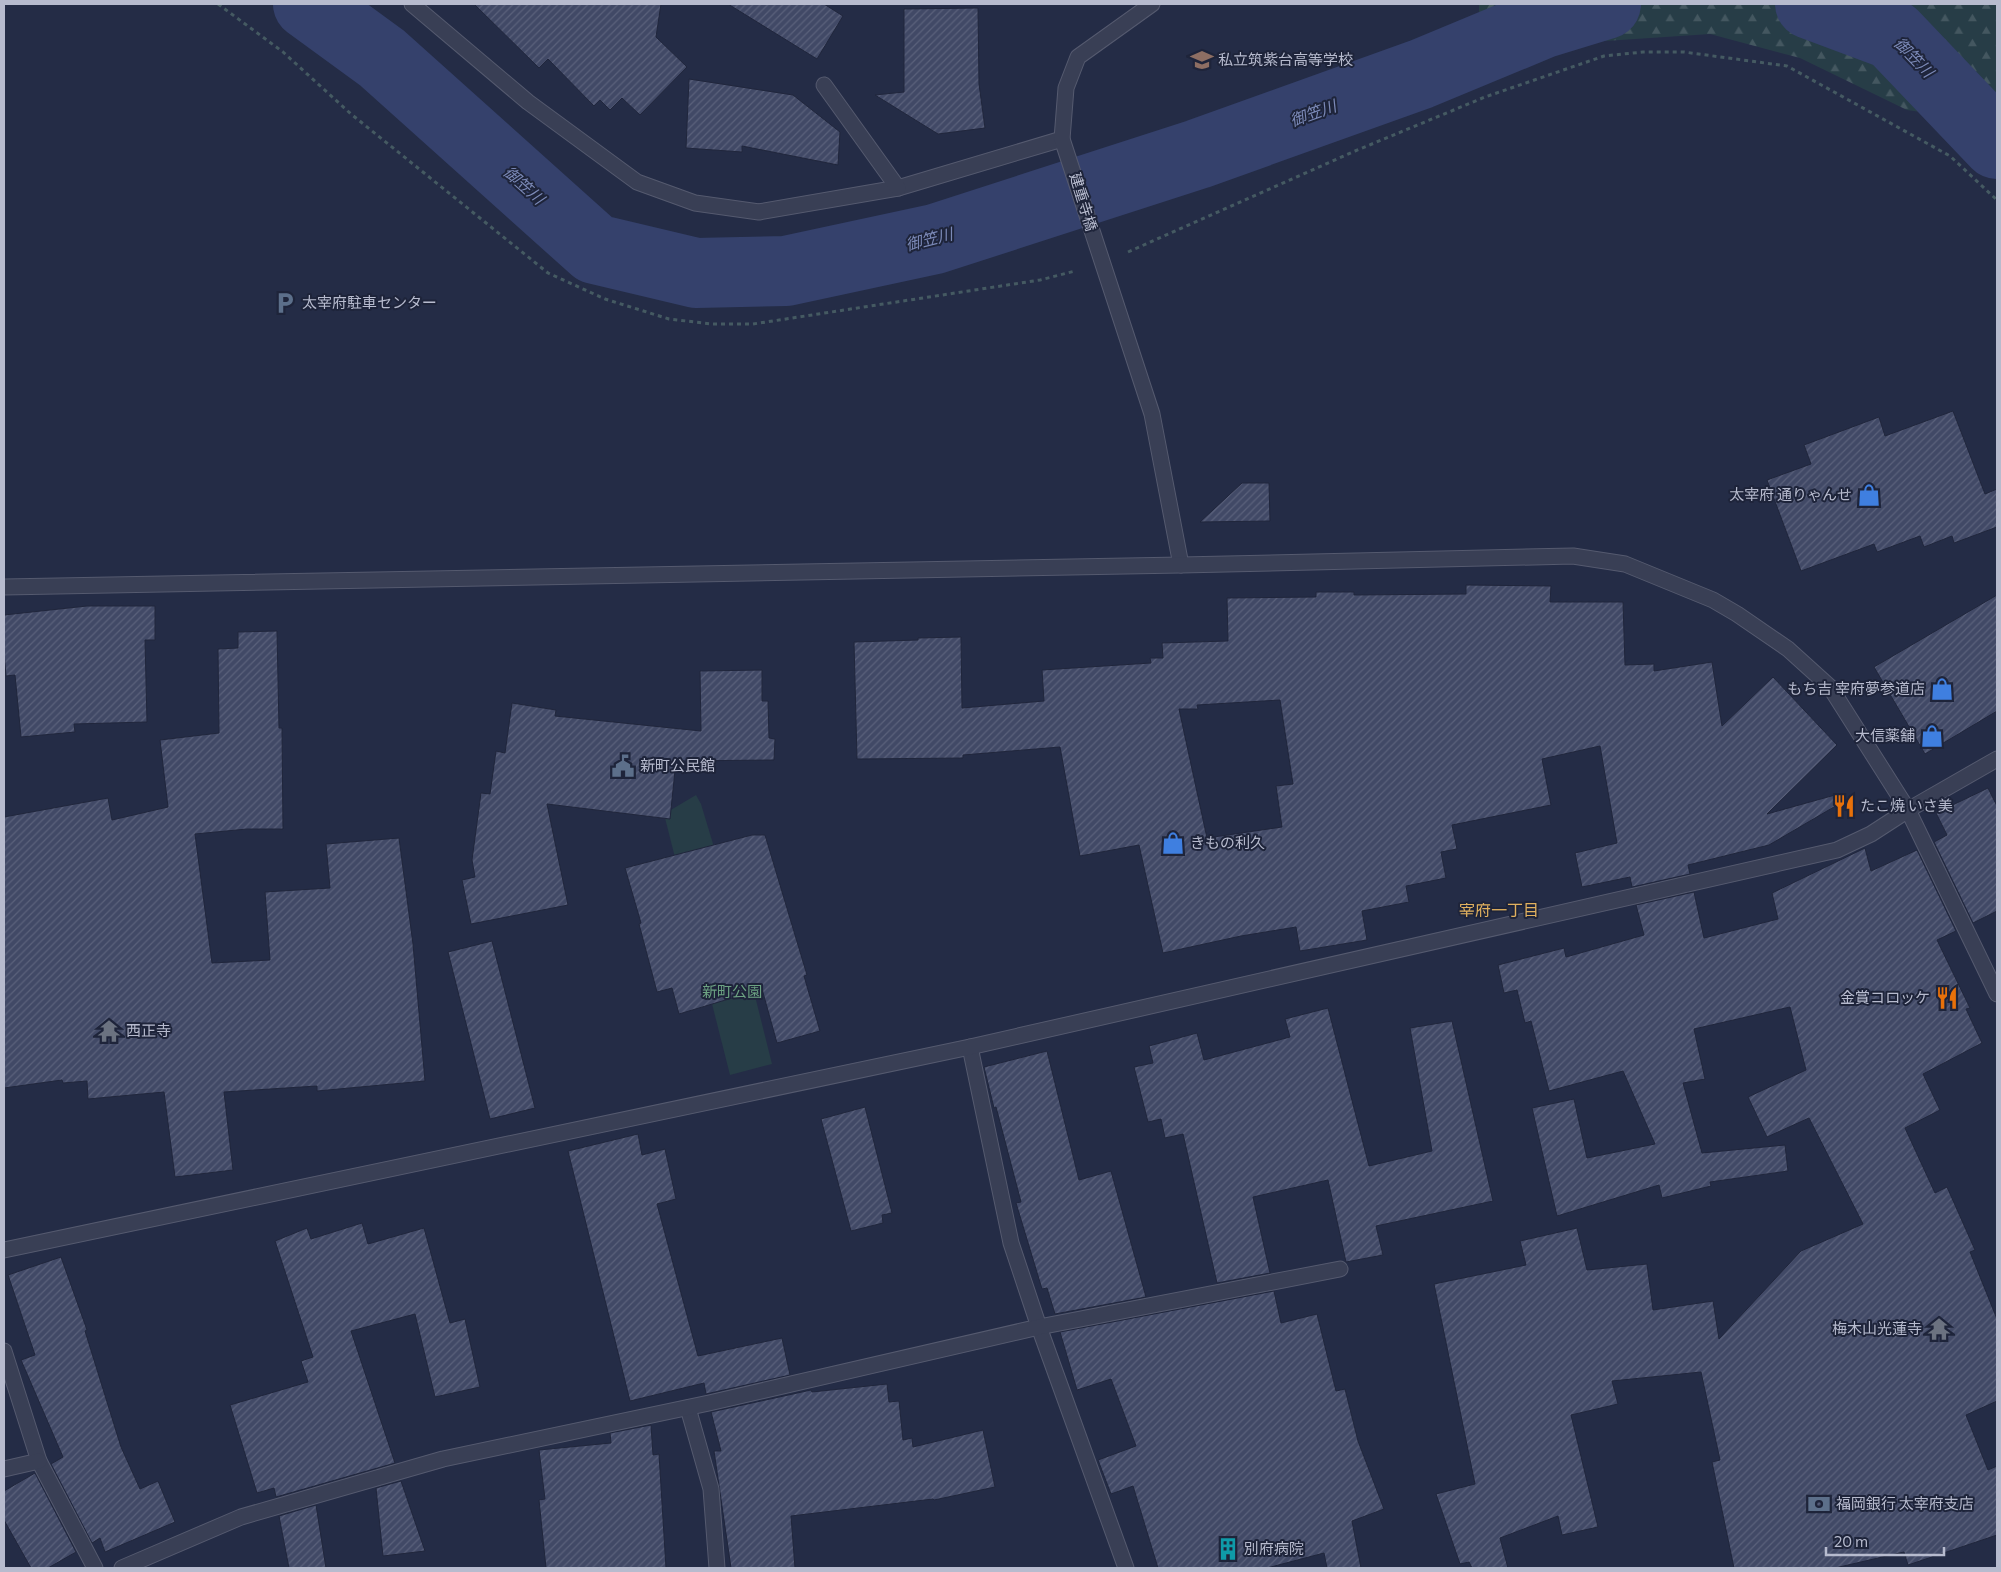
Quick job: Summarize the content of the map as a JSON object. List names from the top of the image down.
{
  "streets": {
    "street": ["建重寺橋"]
  },
  "districts": ["宰府一丁目"],
  "water": ["御笠川"],
  "parks": ["新町公園"],
  "places": {
    "school or university": ["私立筑紫台高等学校"],
    "parking": ["太宰府駐車センター"],
    "shop": [
      "太宰府 通りゃんせ",
      "もち吉 宰府夢参道店",
      "大信薬舗",
      "きもの利久"
    ],
    "public building": ["新町公民館"],
    "restaurant": ["たこ焼 いさ美", "金賞コロッケ"],
    "temple": ["西正寺", "梅木山光蓮寺"],
    "bank": ["福岡銀行 太宰府支店"],
    "building": ["別府病院"]
  },
  "scale_bar": "20 m"
}
